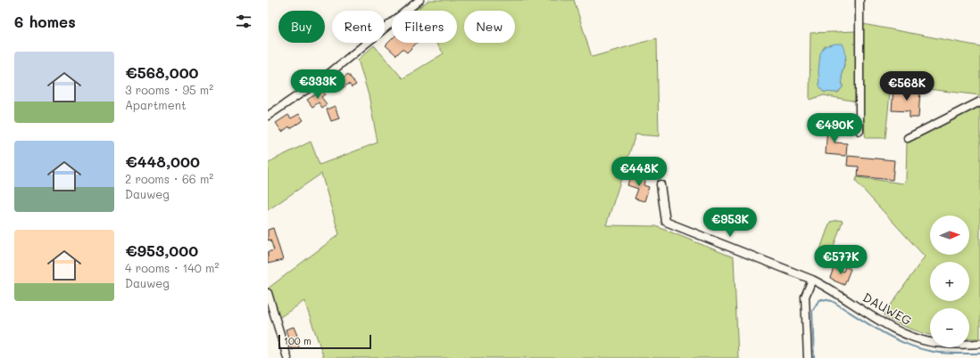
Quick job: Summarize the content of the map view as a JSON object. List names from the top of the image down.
{
  "streets": {
    "street": ["DAUWEG"]
  },
  "scale_bar": "100 m",
  "north": "right",
  "page": {
    "heading": "6 homes",
    "chip": [
      "Buy",
      "Rent",
      "Filters",
      "New"
    ],
    "list": [
      {
        "name": "€568,000",
        "note": "3 rooms · 95 m² · Apartment"
      },
      {
        "name": "€448,000",
        "note": "2 rooms · 66 m² · Dauweg"
      },
      {
        "name": "€953,000",
        "note": "4 rooms · 140 m² · Dauweg"
      }
    ],
    "price": [
      "€333K",
      "€568K",
      "€490K",
      "€448K",
      "€953K",
      "€577K"
    ],
    "map_buttons": ["+", "−"],
    "scale": "100 m"
  }
}
